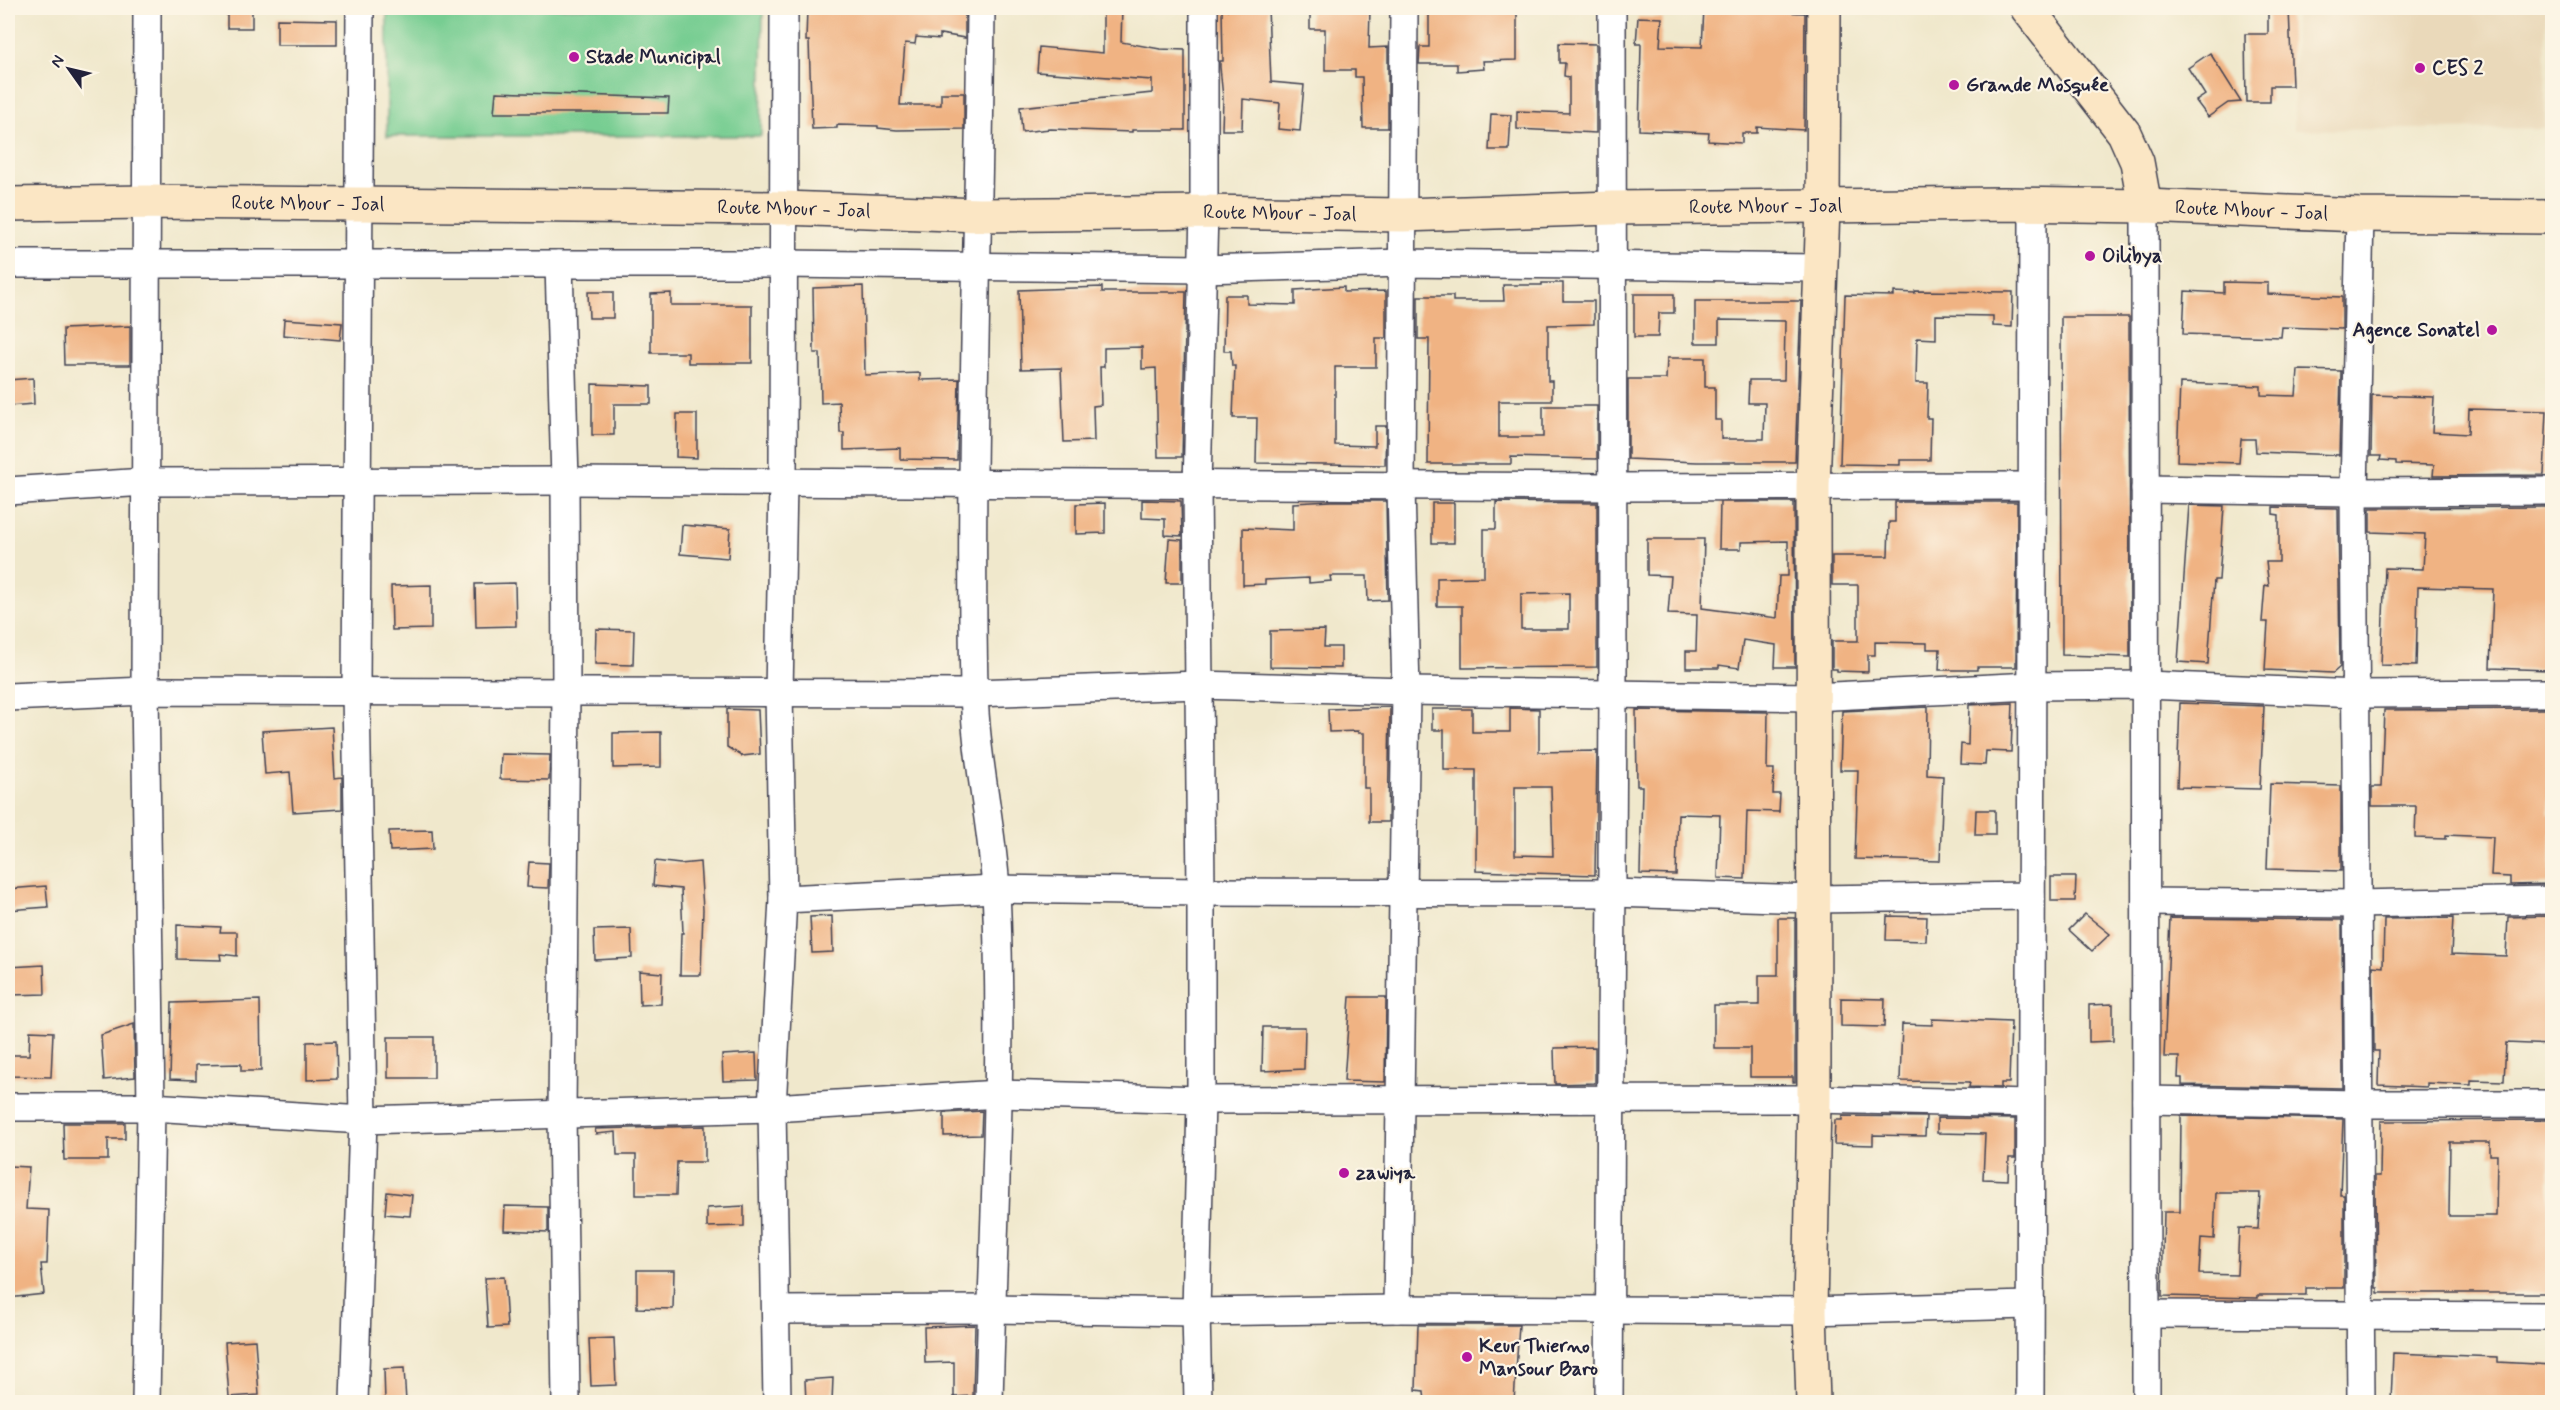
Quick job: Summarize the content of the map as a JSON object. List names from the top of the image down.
{
  "streets": {
    "main road": ["Route Mbour - Joal"]
  },
  "places": [
    "Stade Municipal",
    "CES 2",
    "Grande Mosquée",
    "Oilibya",
    "Agence Sonatel",
    "zawiya",
    "Keur Thierno Mansour Baro"
  ],
  "north": "top left"
}
